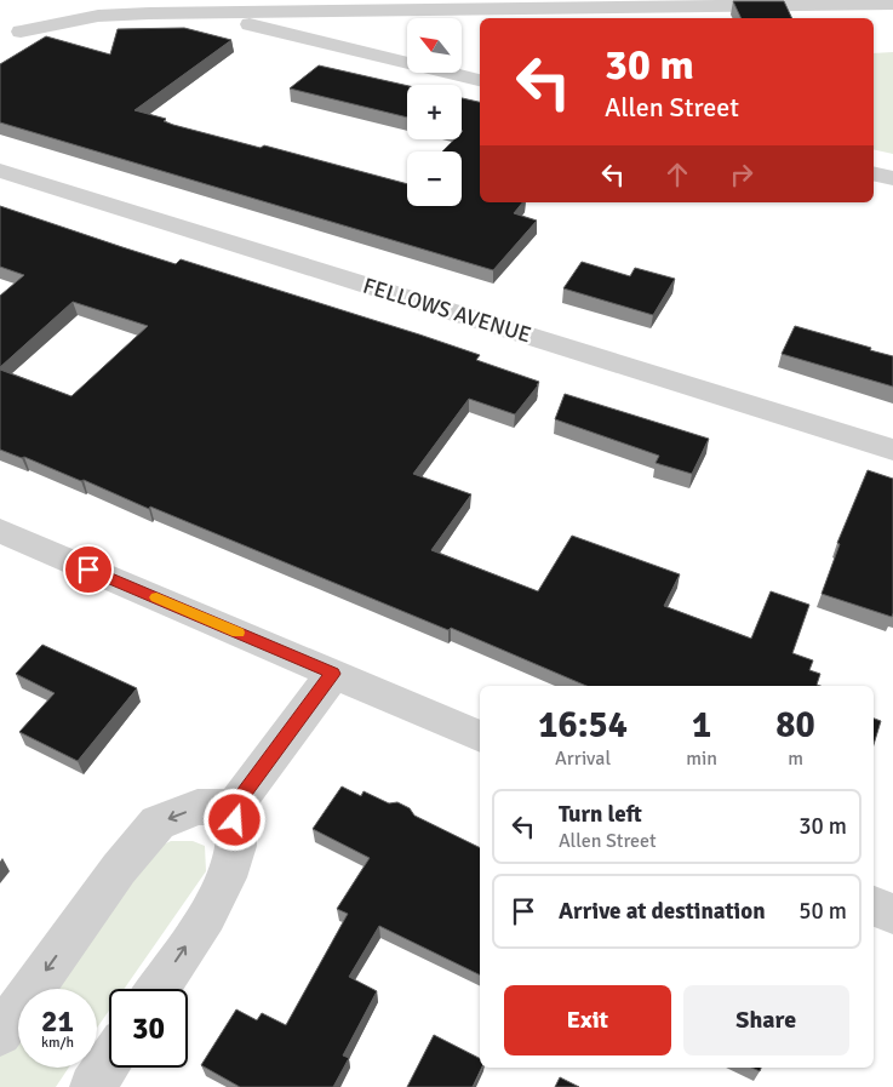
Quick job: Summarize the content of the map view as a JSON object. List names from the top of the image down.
{
  "streets": {
    "street": ["FELLOWS AVENUE"]
  },
  "north": "top left",
  "page": {
    "map_buttons": ["+", "−"],
    "turn": ["30 m", "Allen Street"],
    "eta": [
      "16:54",
      "Arrival",
      "1",
      "min",
      "80",
      "m"
    ],
    "list": [
      {
        "name": "Turn left",
        "note": "Allen Street",
        "value": "30 m"
      },
      {
        "name": "Arrive at destination",
        "value": "50 m"
      }
    ],
    "buttons": ["Exit", "Share"],
    "speed": "21 km/h",
    "limit": "30"
  }
}
